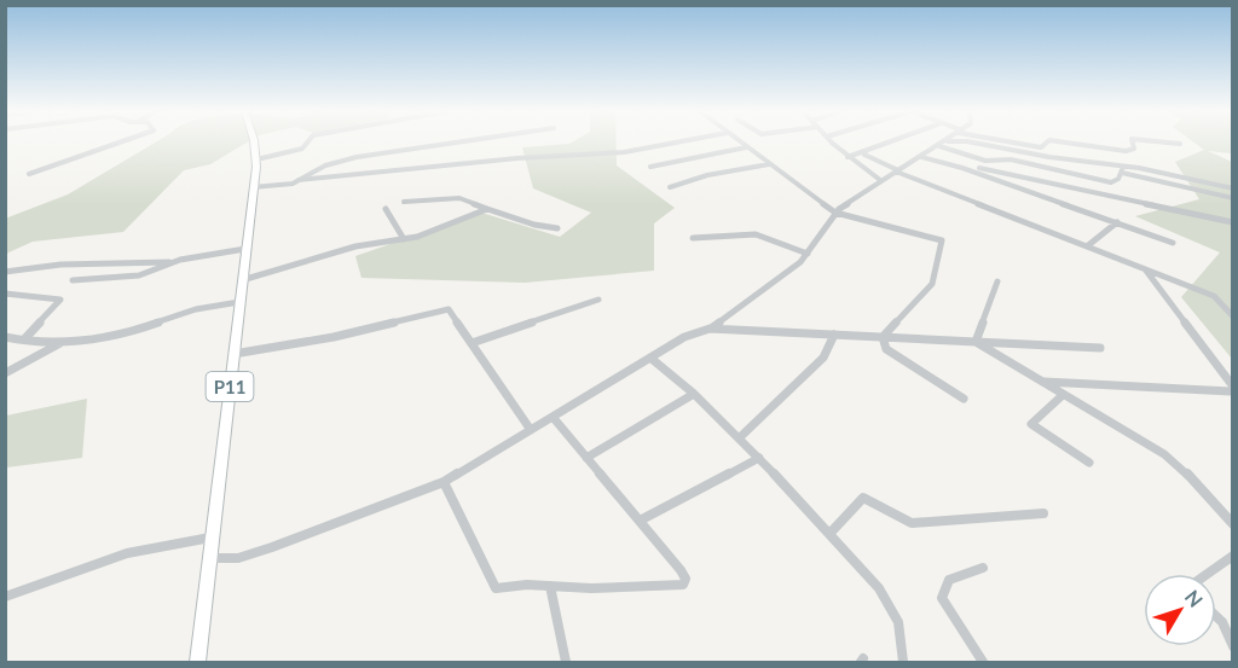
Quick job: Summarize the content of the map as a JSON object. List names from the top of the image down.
{
  "streets": {
    "main road": ["P11"]
  },
  "north": "top right"
}
